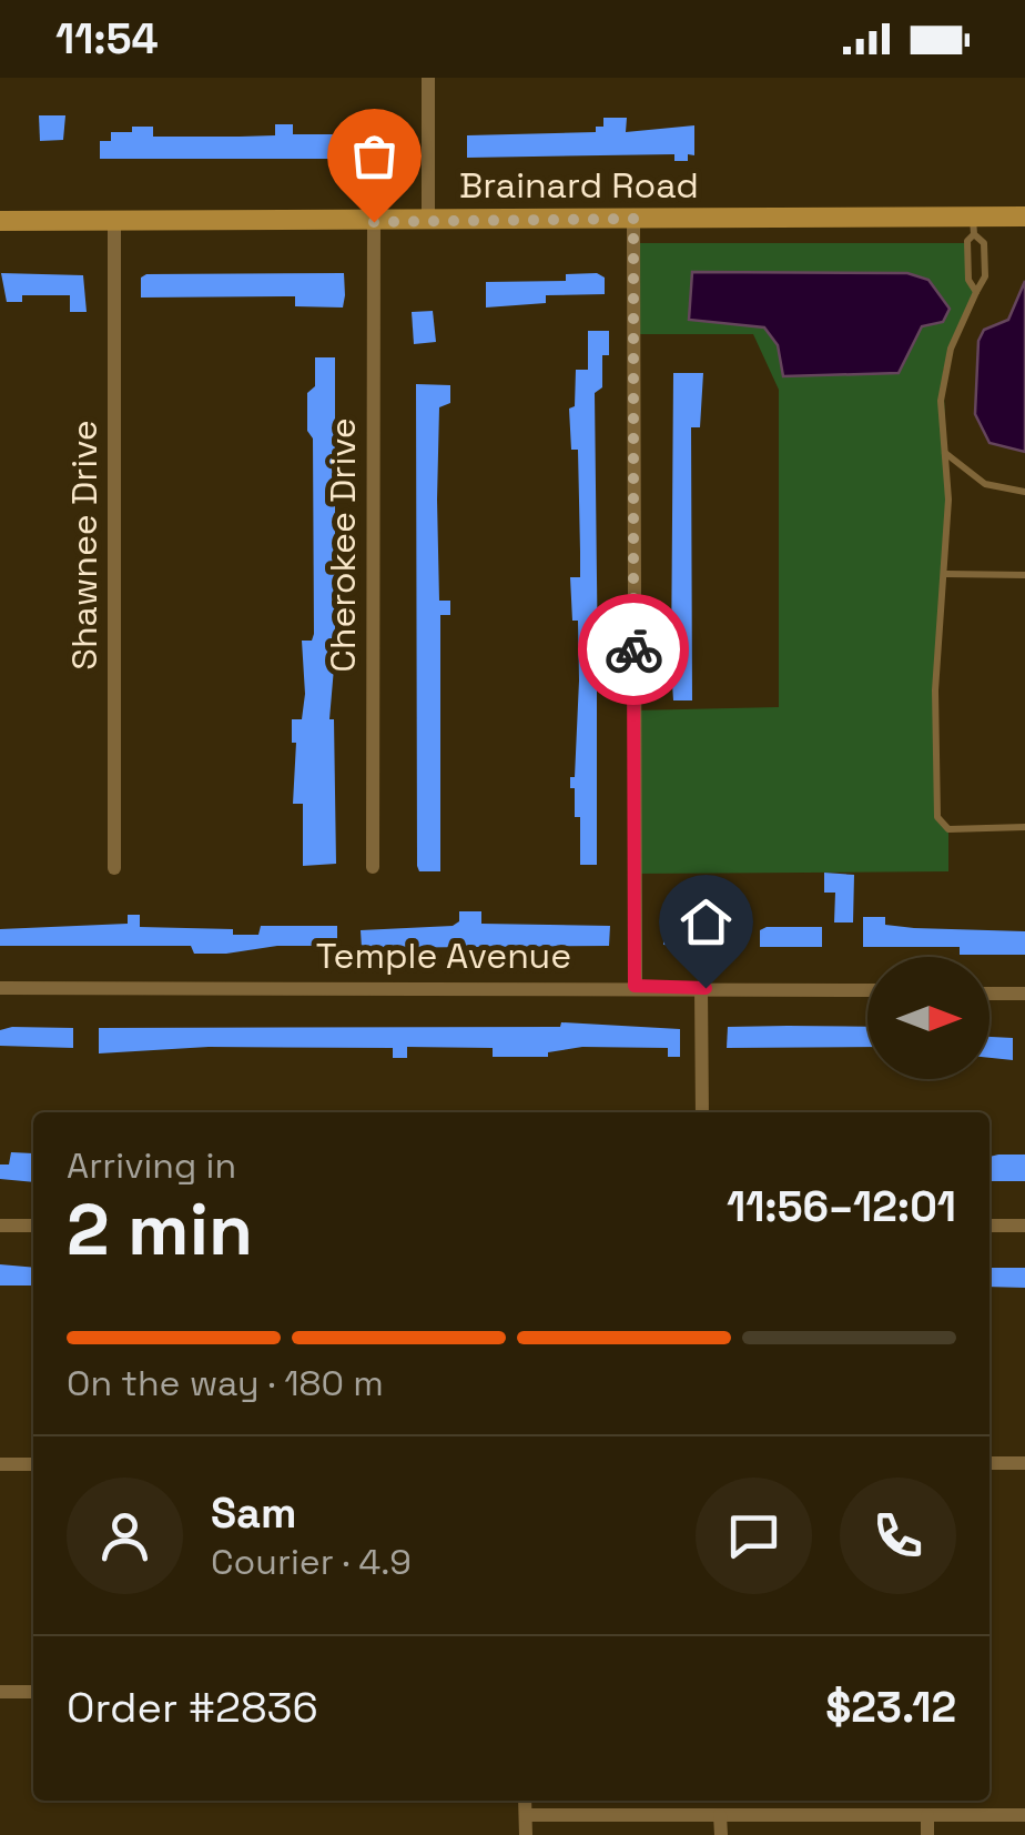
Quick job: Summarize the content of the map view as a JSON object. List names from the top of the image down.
{
  "streets": {
    "main road": ["Brainard Road"],
    "street": ["Shawnee Drive", "Cherokee Drive", "Temple Avenue"]
  },
  "crossings": [
    ["Brainard Road", "Shawnee Drive"],
    ["Brainard Road", "Cherokee Drive"]
  ],
  "north": "right",
  "page": {
    "status": "11:54",
    "heading": ["2 min", "Arriving in", "11:56–12:01"],
    "panel": [
      "Sam",
      "Courier · 4.9",
      "Order #2836",
      "$23.12"
    ],
    "bar": "On the way · 180 m"
  }
}
